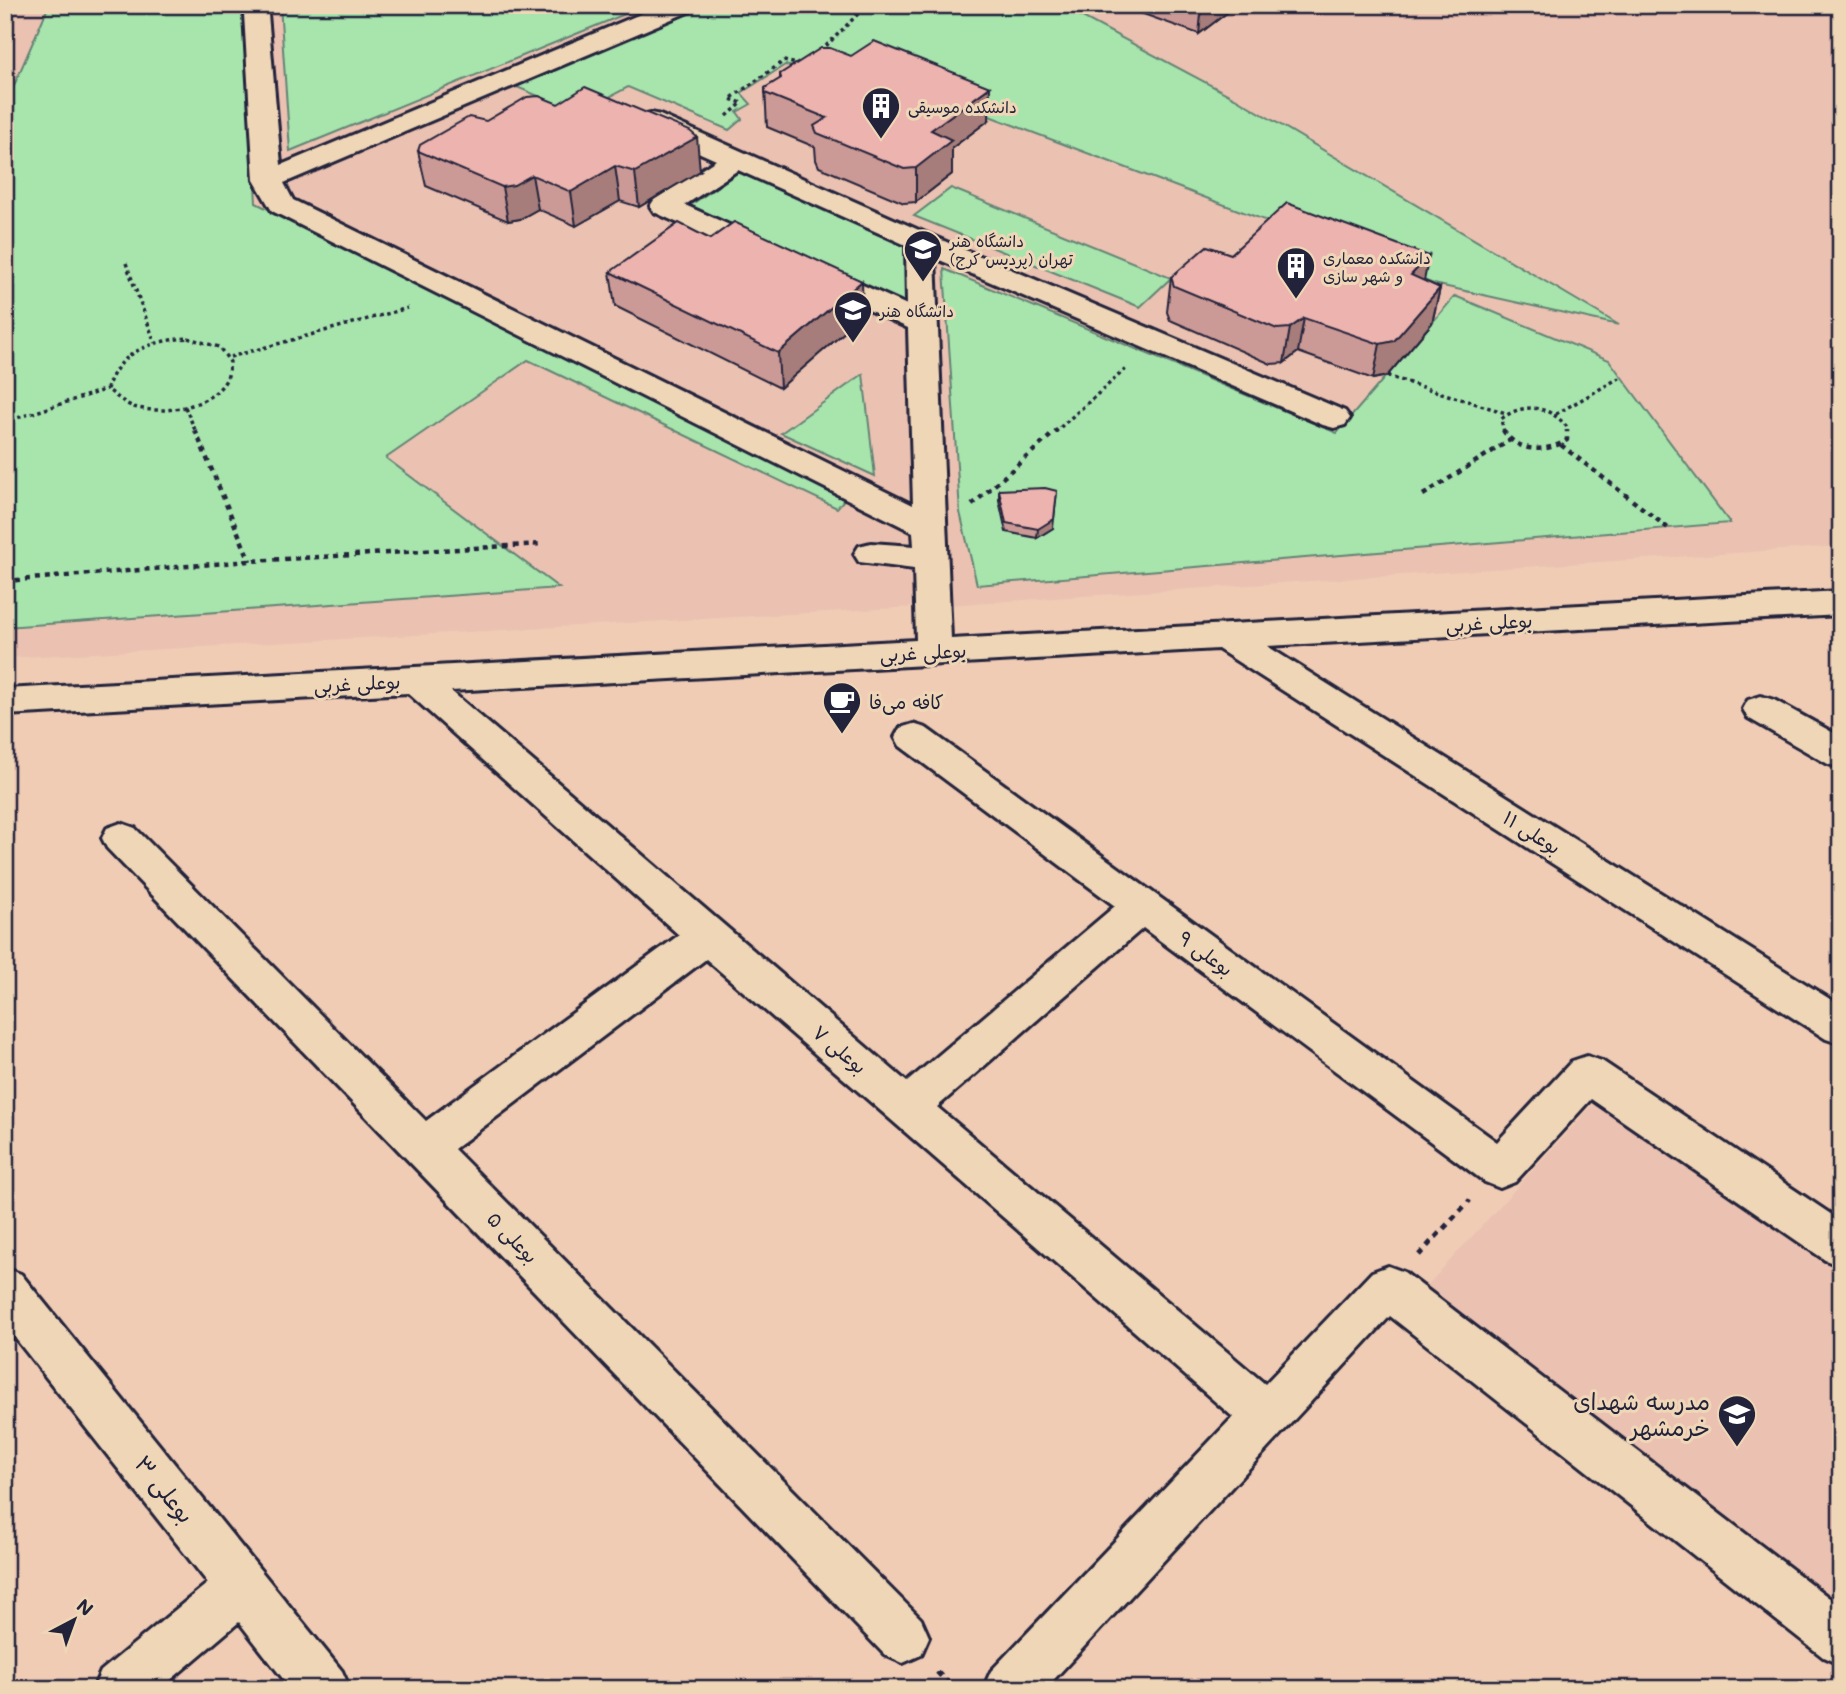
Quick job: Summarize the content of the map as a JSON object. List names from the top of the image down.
{
  "streets": {
    "street": [
      "بوعلی غربی",
      "بوعلی ۱۱",
      "بوعلی ۹",
      "بوعلی ۷",
      "بوعلی ۵",
      "بوعلی ۳"
    ]
  },
  "crossings": [
    ["بوعلی غربی", "بوعلی ۱۱"],
    ["بوعلی غربی", "بوعلی ۷"]
  ],
  "places": {
    "building": ["دانشکده موسیقی", "دانشکده معماری و شهر سازی"],
    "school or university": ["دانشگاه هنر تهران (پردیس کرج)", "دانشگاه هنر", "مدرسه شهدای خرمشهر"],
    "cafe": ["کافه می‌فا"]
  },
  "north": "top right"
}
